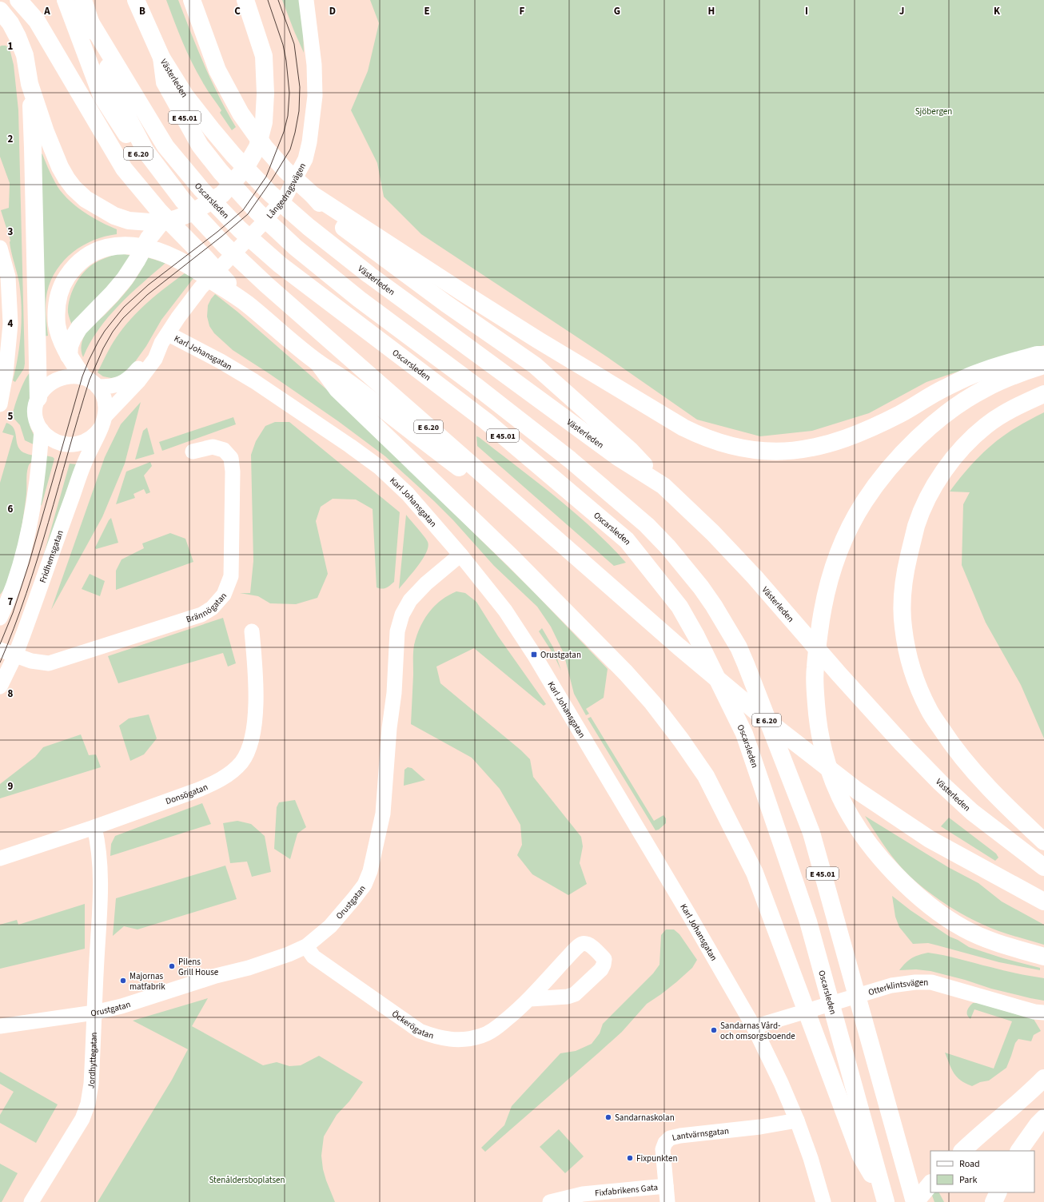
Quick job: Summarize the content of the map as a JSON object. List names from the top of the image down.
{
  "streets": {
    "highway": [
      "Västerleden",
      "E 45.01",
      "E 6.20",
      "Oscarsleden"
    ],
    "street": [
      "Långedragsvägen",
      "Karl Johansgatan",
      "Fridhemsgatan",
      "Brännögatan",
      "Donsögatan",
      "Orustgatan",
      "Otterklintsvägen",
      "Öckerögatan",
      "Jordhyttegatan",
      "Lantvärnsgatan",
      "Fixfabrikens Gata"
    ]
  },
  "crossings": [
    ["Västerleden", "E 45.01"],
    ["E 6.20", "Oscarsleden"],
    ["Långedragsvägen", "Karl Johansgatan"],
    ["Långedragsvägen", "Fridhemsgatan"],
    ["Karl Johansgatan", "Orustgatan"],
    ["Karl Johansgatan", "Otterklintsvägen"],
    ["Karl Johansgatan", "Lantvärnsgatan"],
    ["Fridhemsgatan", "Brännögatan"],
    ["Donsögatan", "Jordhyttegatan"],
    ["Orustgatan", "Öckerögatan"],
    ["Orustgatan", "Jordhyttegatan"],
    ["Lantvärnsgatan", "Fixfabrikens Gata"]
  ],
  "parks": ["Sjöbergen", "Stenåldersboplatsen"],
  "places": {
    "transit": ["Orustgatan"],
    "other": [
      "Pilens Grill House",
      "Majornas matfabrik",
      "Sandarnas Vård- och omsorgsboende",
      "Sandarnaskolan",
      "Fixpunkten"
    ]
  },
  "legend": ["Road", "Park"],
  "grid": {
    "columns": [
      "A",
      "B",
      "C",
      "D",
      "E",
      "F",
      "G",
      "H",
      "I",
      "J",
      "K"
    ],
    "rows": [
      "1",
      "2",
      "3",
      "4",
      "5",
      "6",
      "7",
      "8",
      "9"
    ]
  }
}
